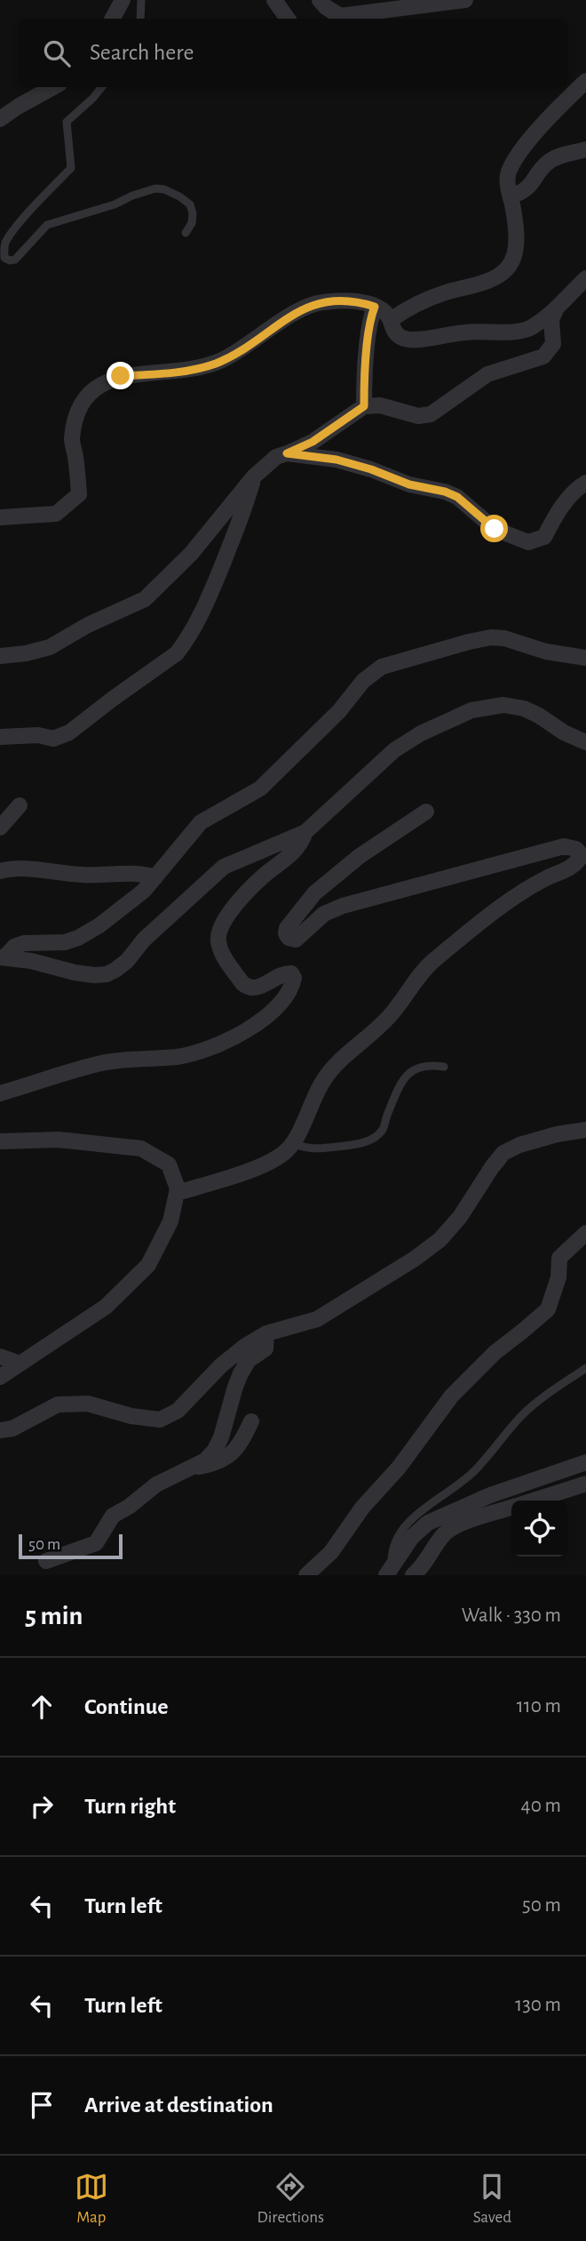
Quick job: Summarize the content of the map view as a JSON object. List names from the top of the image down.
{
  "scale_bar": "50 m",
  "page": {
    "search": "Search here",
    "scale": "50 m",
    "heading": ["5 min", "Walk · 330 m"],
    "list": [
      ["Continue", "110 m"],
      ["Turn right", "40 m"],
      ["Turn left", "50 m"],
      ["Turn left", "130 m"],
      "Arrive at destination"
    ],
    "nav": ["Map", "Directions", "Saved"]
  }
}
